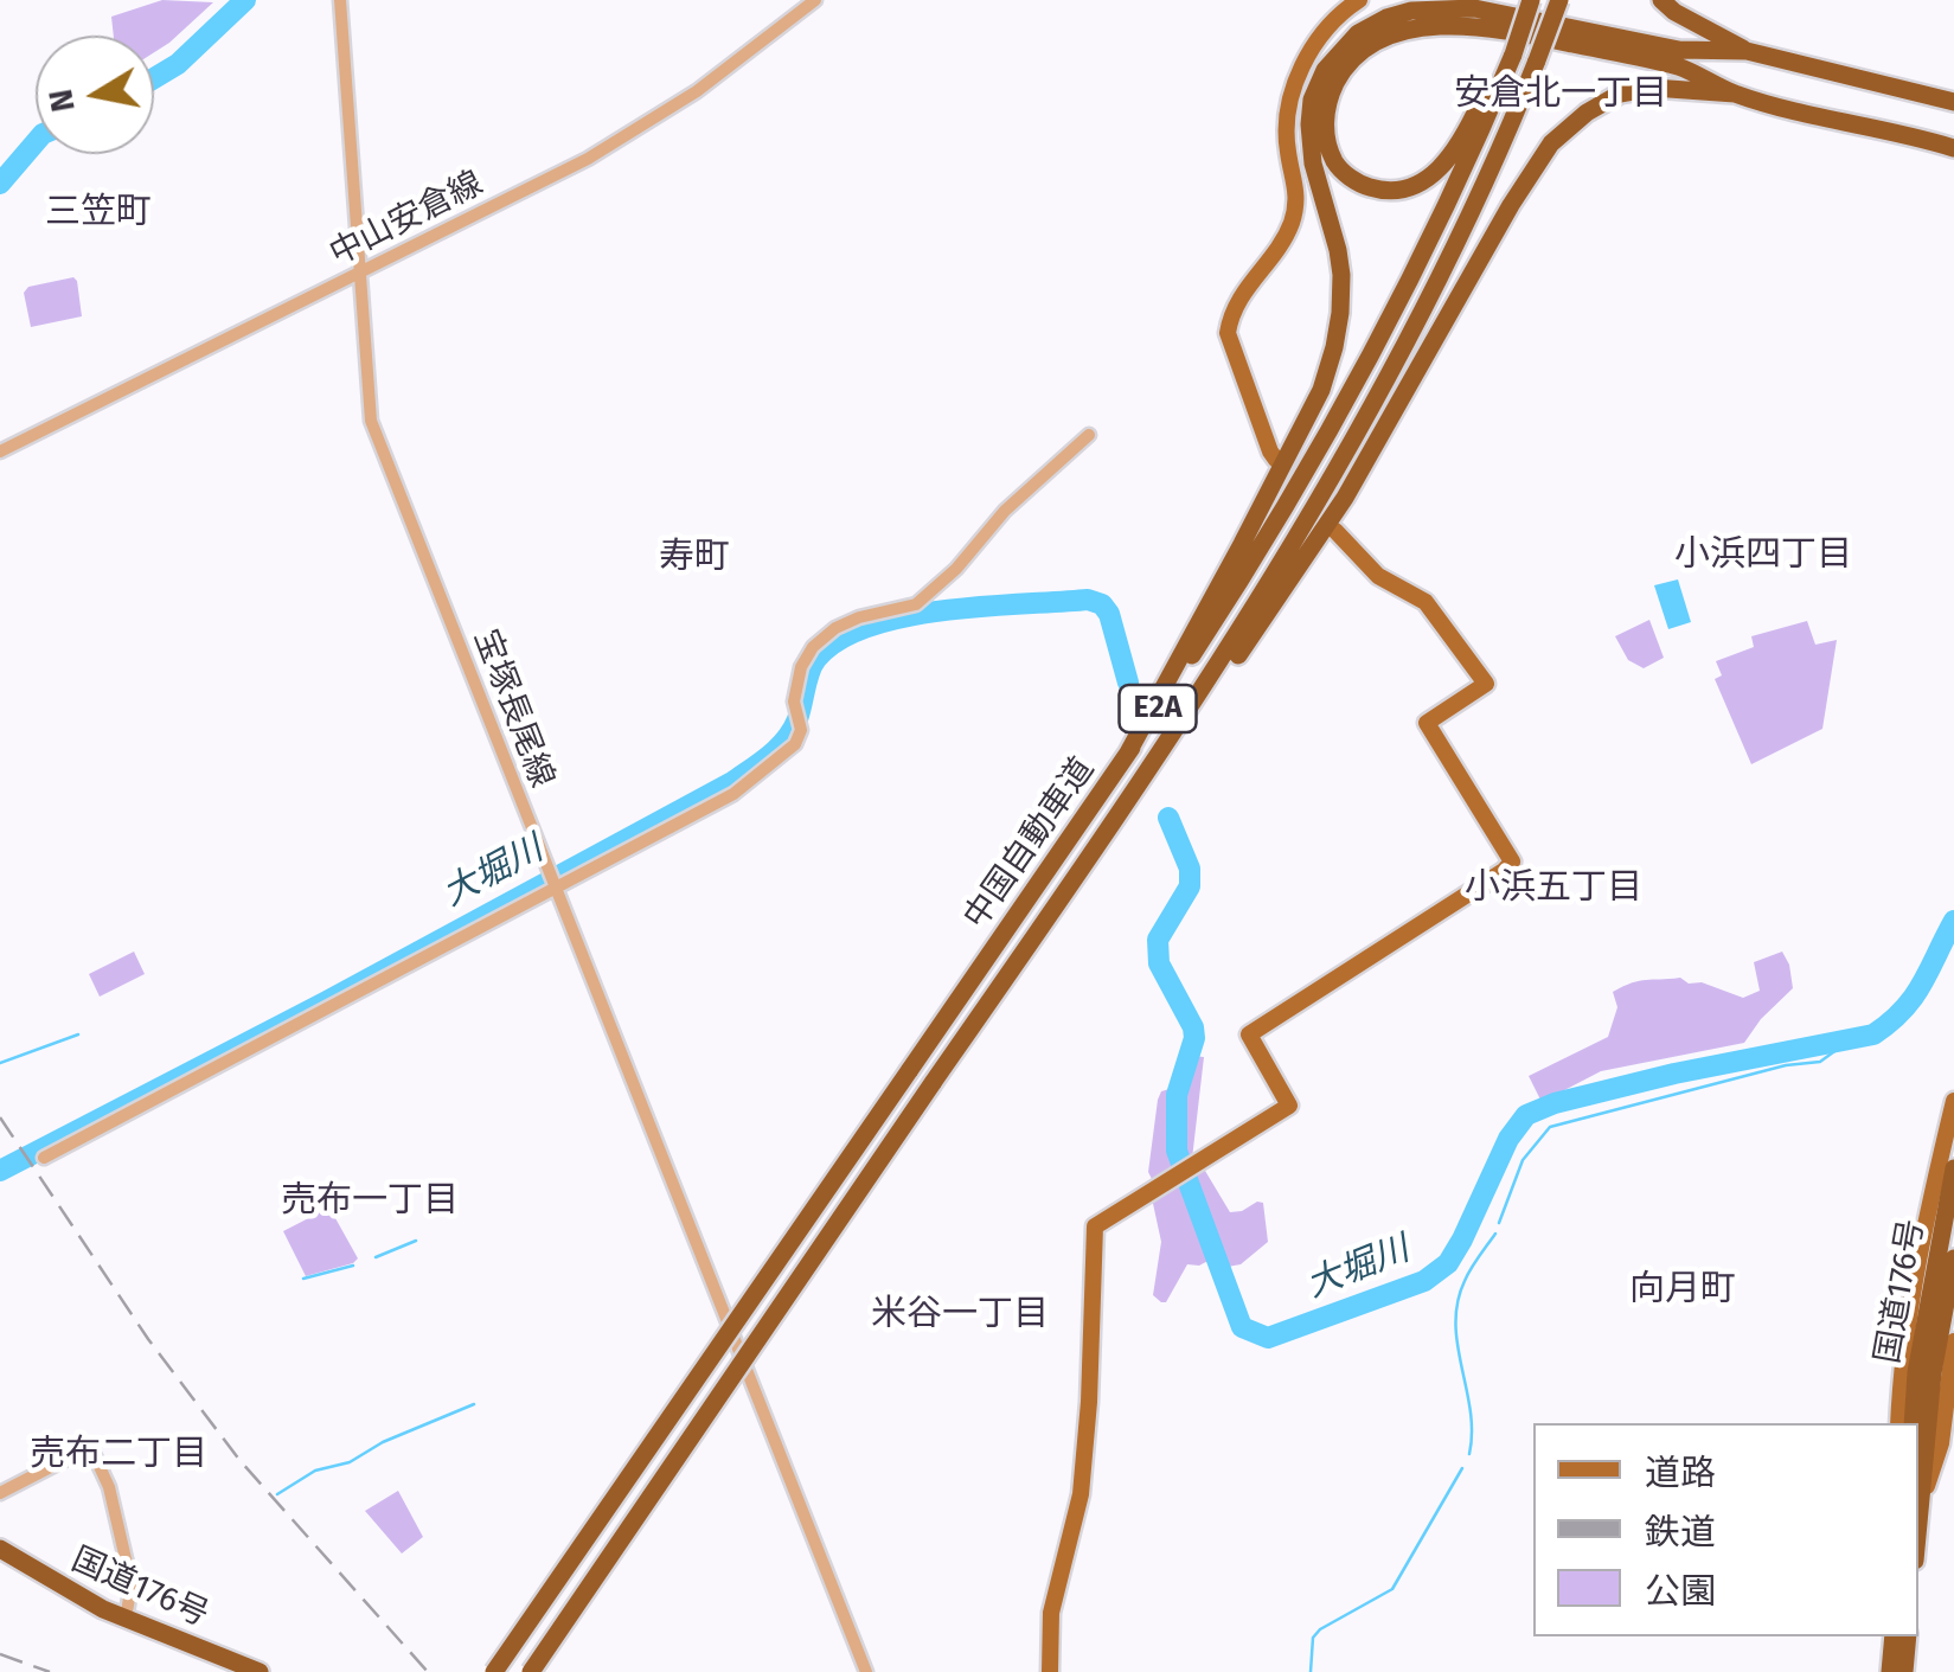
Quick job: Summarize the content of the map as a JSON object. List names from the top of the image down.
{
  "streets": {
    "highway": ["E2A", "中国自動車道", "国道176号"],
    "street": ["中山安倉線", "宝塚長尾線"]
  },
  "crossings": [
    ["中山安倉線", "宝塚長尾線"]
  ],
  "districts": [
    "安倉北一丁目",
    "三笠町",
    "小浜四丁目",
    "寿町",
    "小浜五丁目",
    "売布一丁目",
    "向月町",
    "米谷一丁目",
    "売布二丁目"
  ],
  "water": ["大堀川"],
  "legend": ["道路", "鉄道", "公園"],
  "north": "left"
}
